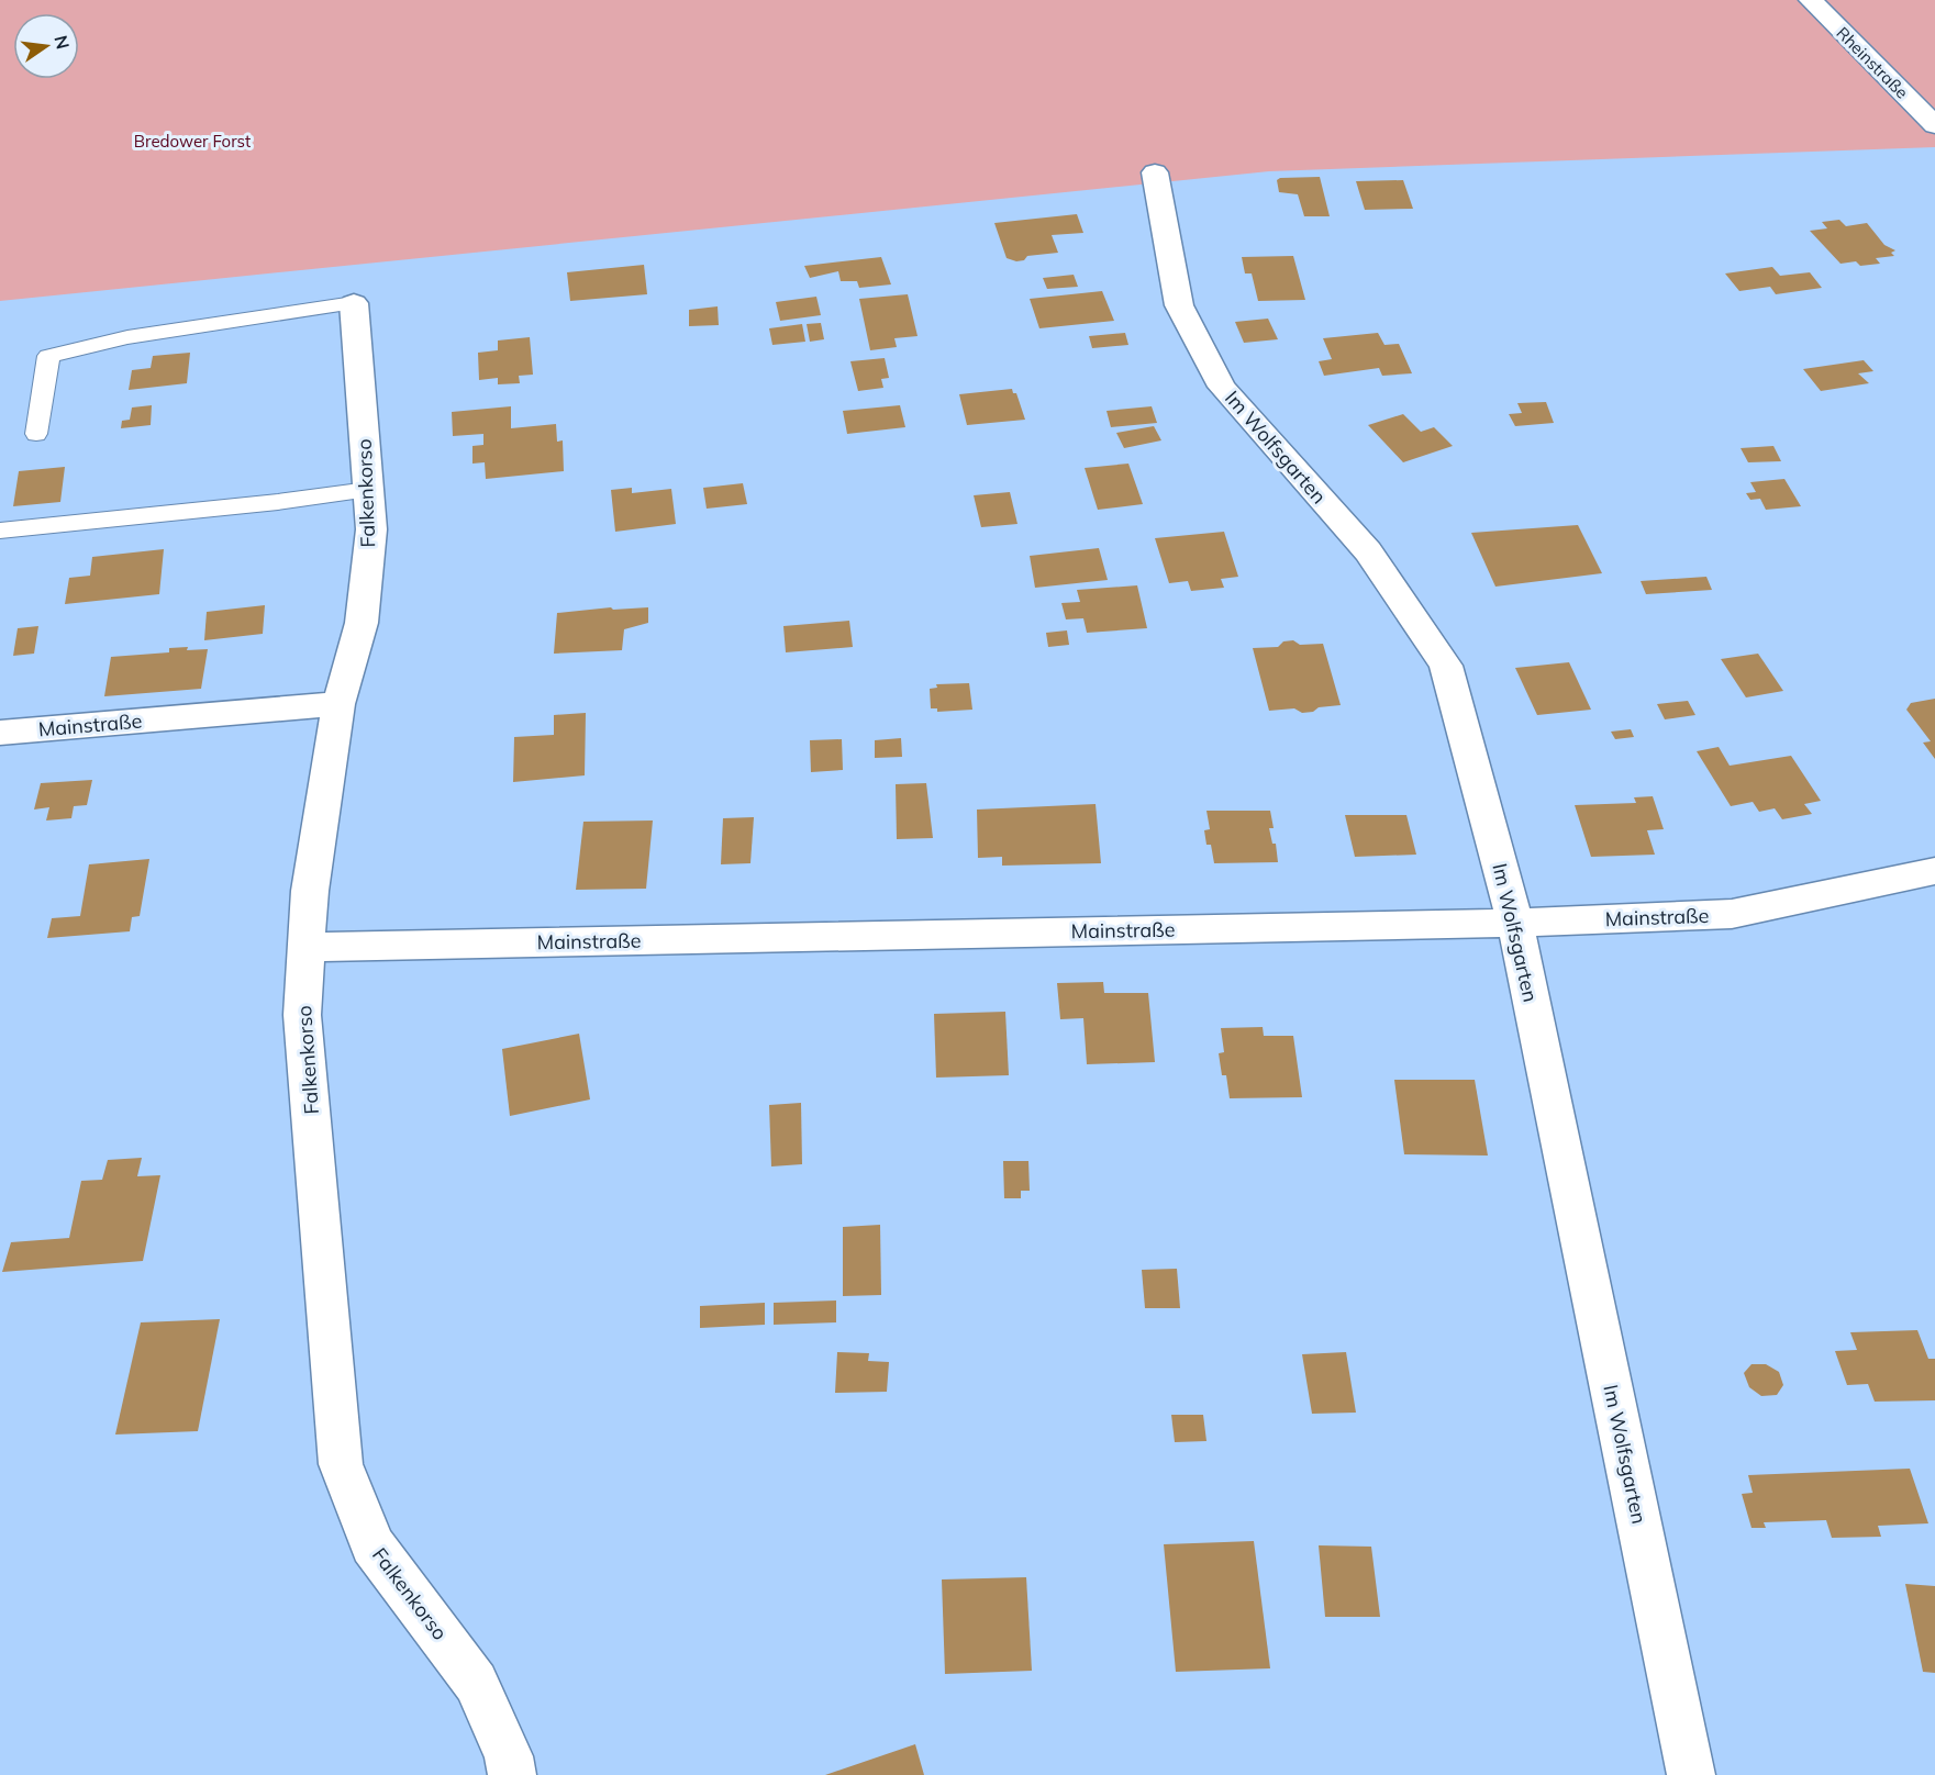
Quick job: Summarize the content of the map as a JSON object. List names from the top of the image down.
{
  "streets": {
    "street": [
      "Rheinstraße",
      "Im Wolfsgarten",
      "Falkenkorso",
      "Mainstraße"
    ]
  },
  "crossings": [
    ["Im Wolfsgarten", "Mainstraße"],
    ["Falkenkorso", "Mainstraße"]
  ],
  "parks": ["Bredower Forst"],
  "north": "right"
}
